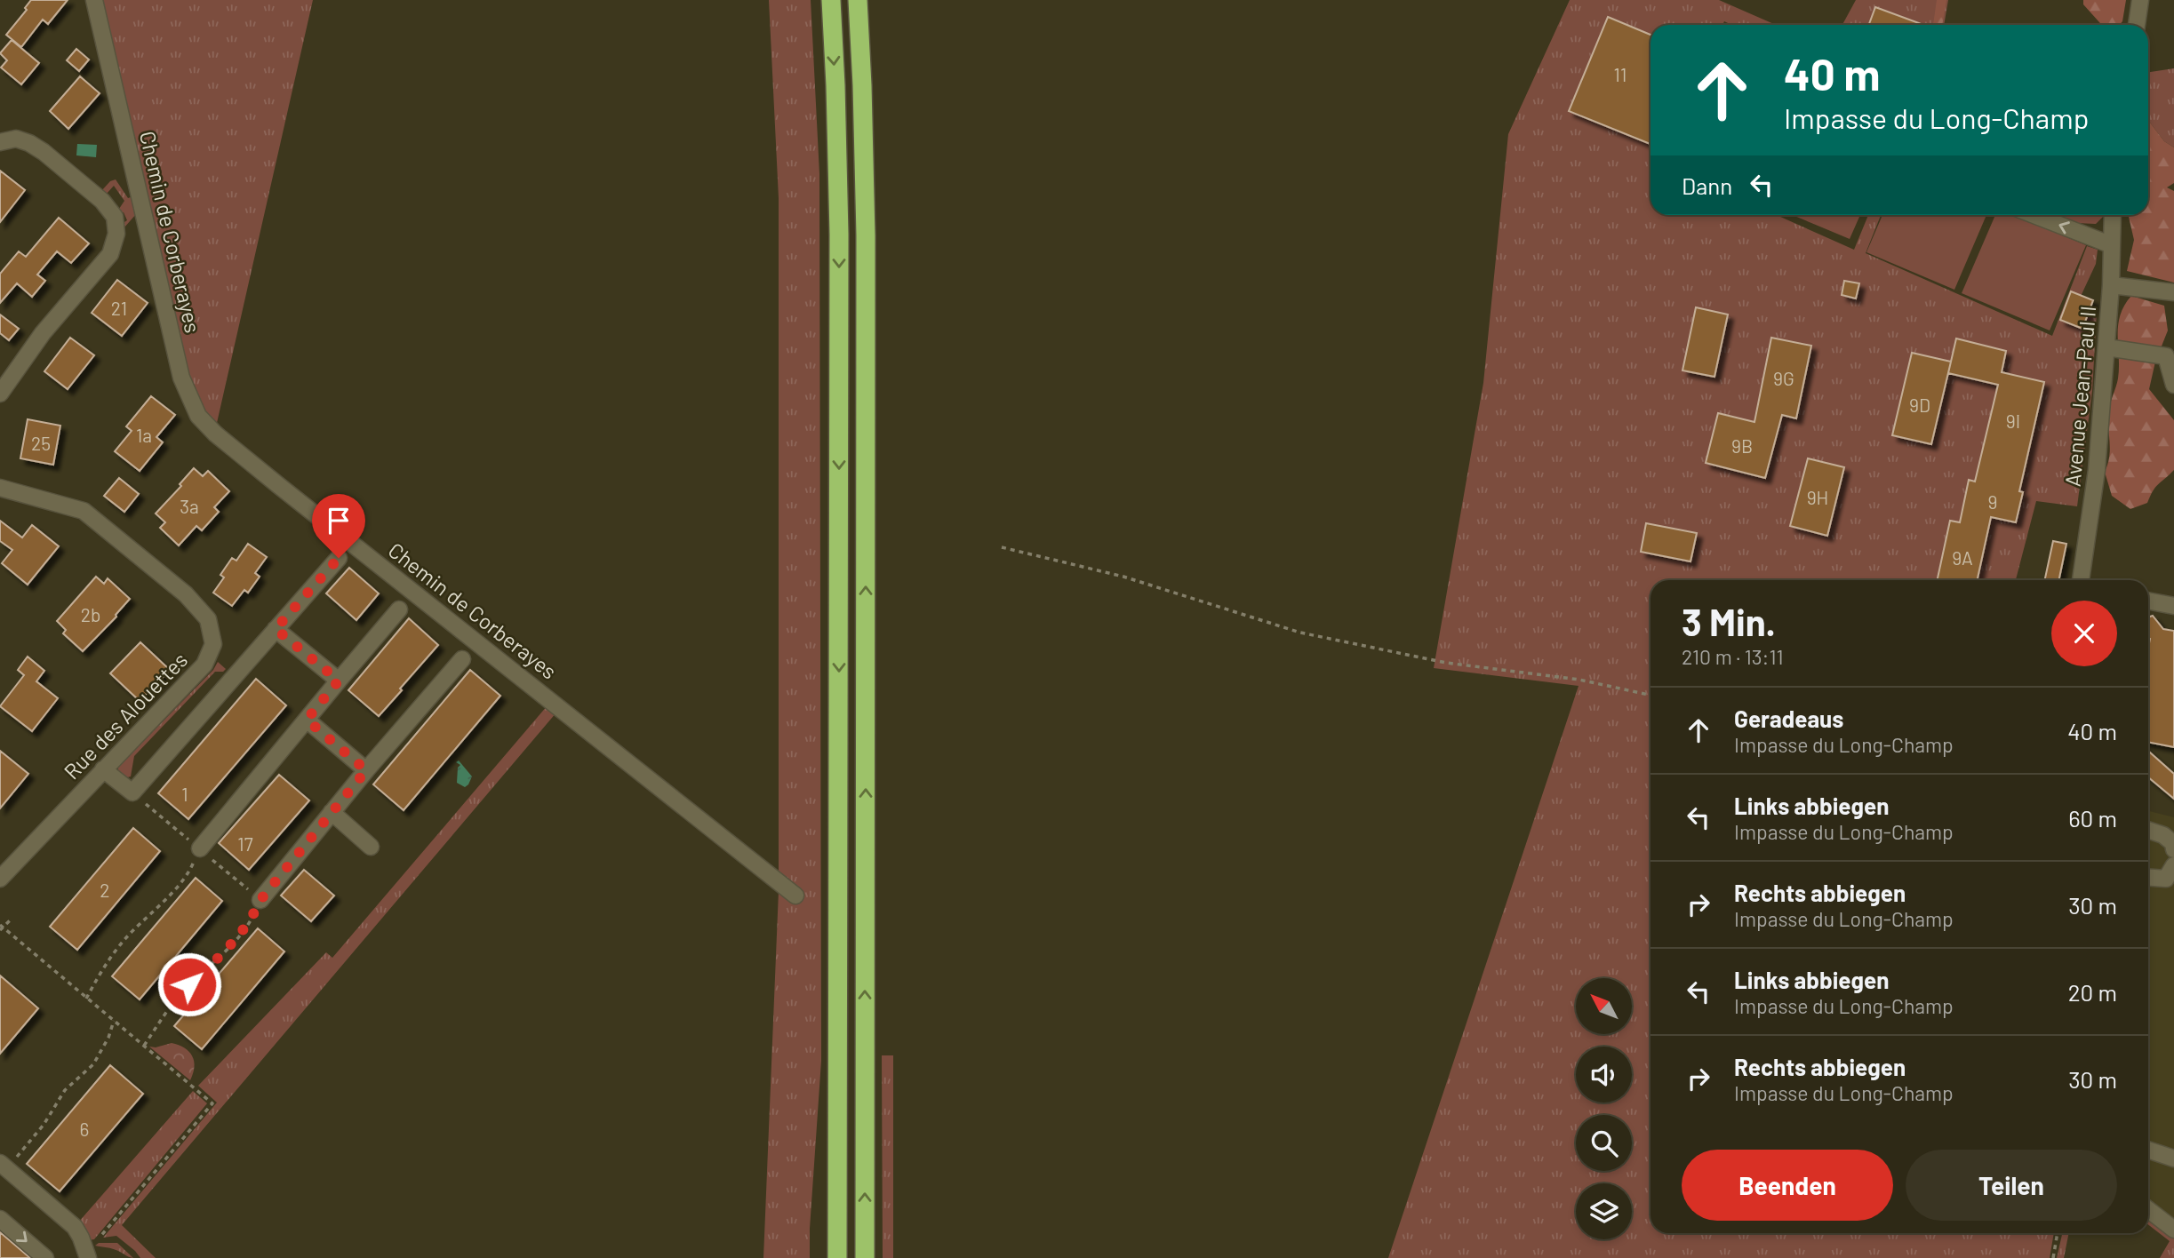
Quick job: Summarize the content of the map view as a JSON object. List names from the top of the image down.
{
  "streets": {
    "street": ["Chemin de Corberayes", "Avenue Jean-Paul II", "Rue des Alouettes"]
  },
  "house_numbers": [
    "11",
    "21",
    "9G",
    "9D",
    "9I",
    "1a",
    "25",
    "9B",
    "9H",
    "9",
    "3a",
    "9A",
    "2b",
    "1",
    "17",
    "2",
    "6"
  ],
  "north": "top left",
  "page": {
    "turn": ["40 m", "Impasse du Long-Champ"],
    "then": "Dann",
    "heading": ["3 Min.", "210 m · 13:11"],
    "list": [
      {
        "name": "Geradeaus",
        "note": "Impasse du Long-Champ",
        "value": "40 m"
      },
      {
        "name": "Links abbiegen",
        "note": "Impasse du Long-Champ",
        "value": "60 m"
      },
      {
        "name": "Rechts abbiegen",
        "note": "Impasse du Long-Champ",
        "value": "30 m"
      },
      {
        "name": "Links abbiegen",
        "note": "Impasse du Long-Champ",
        "value": "20 m"
      },
      {
        "name": "Rechts abbiegen",
        "note": "Impasse du Long-Champ",
        "value": "30 m"
      }
    ],
    "buttons": ["Beenden", "Teilen"]
  }
}
